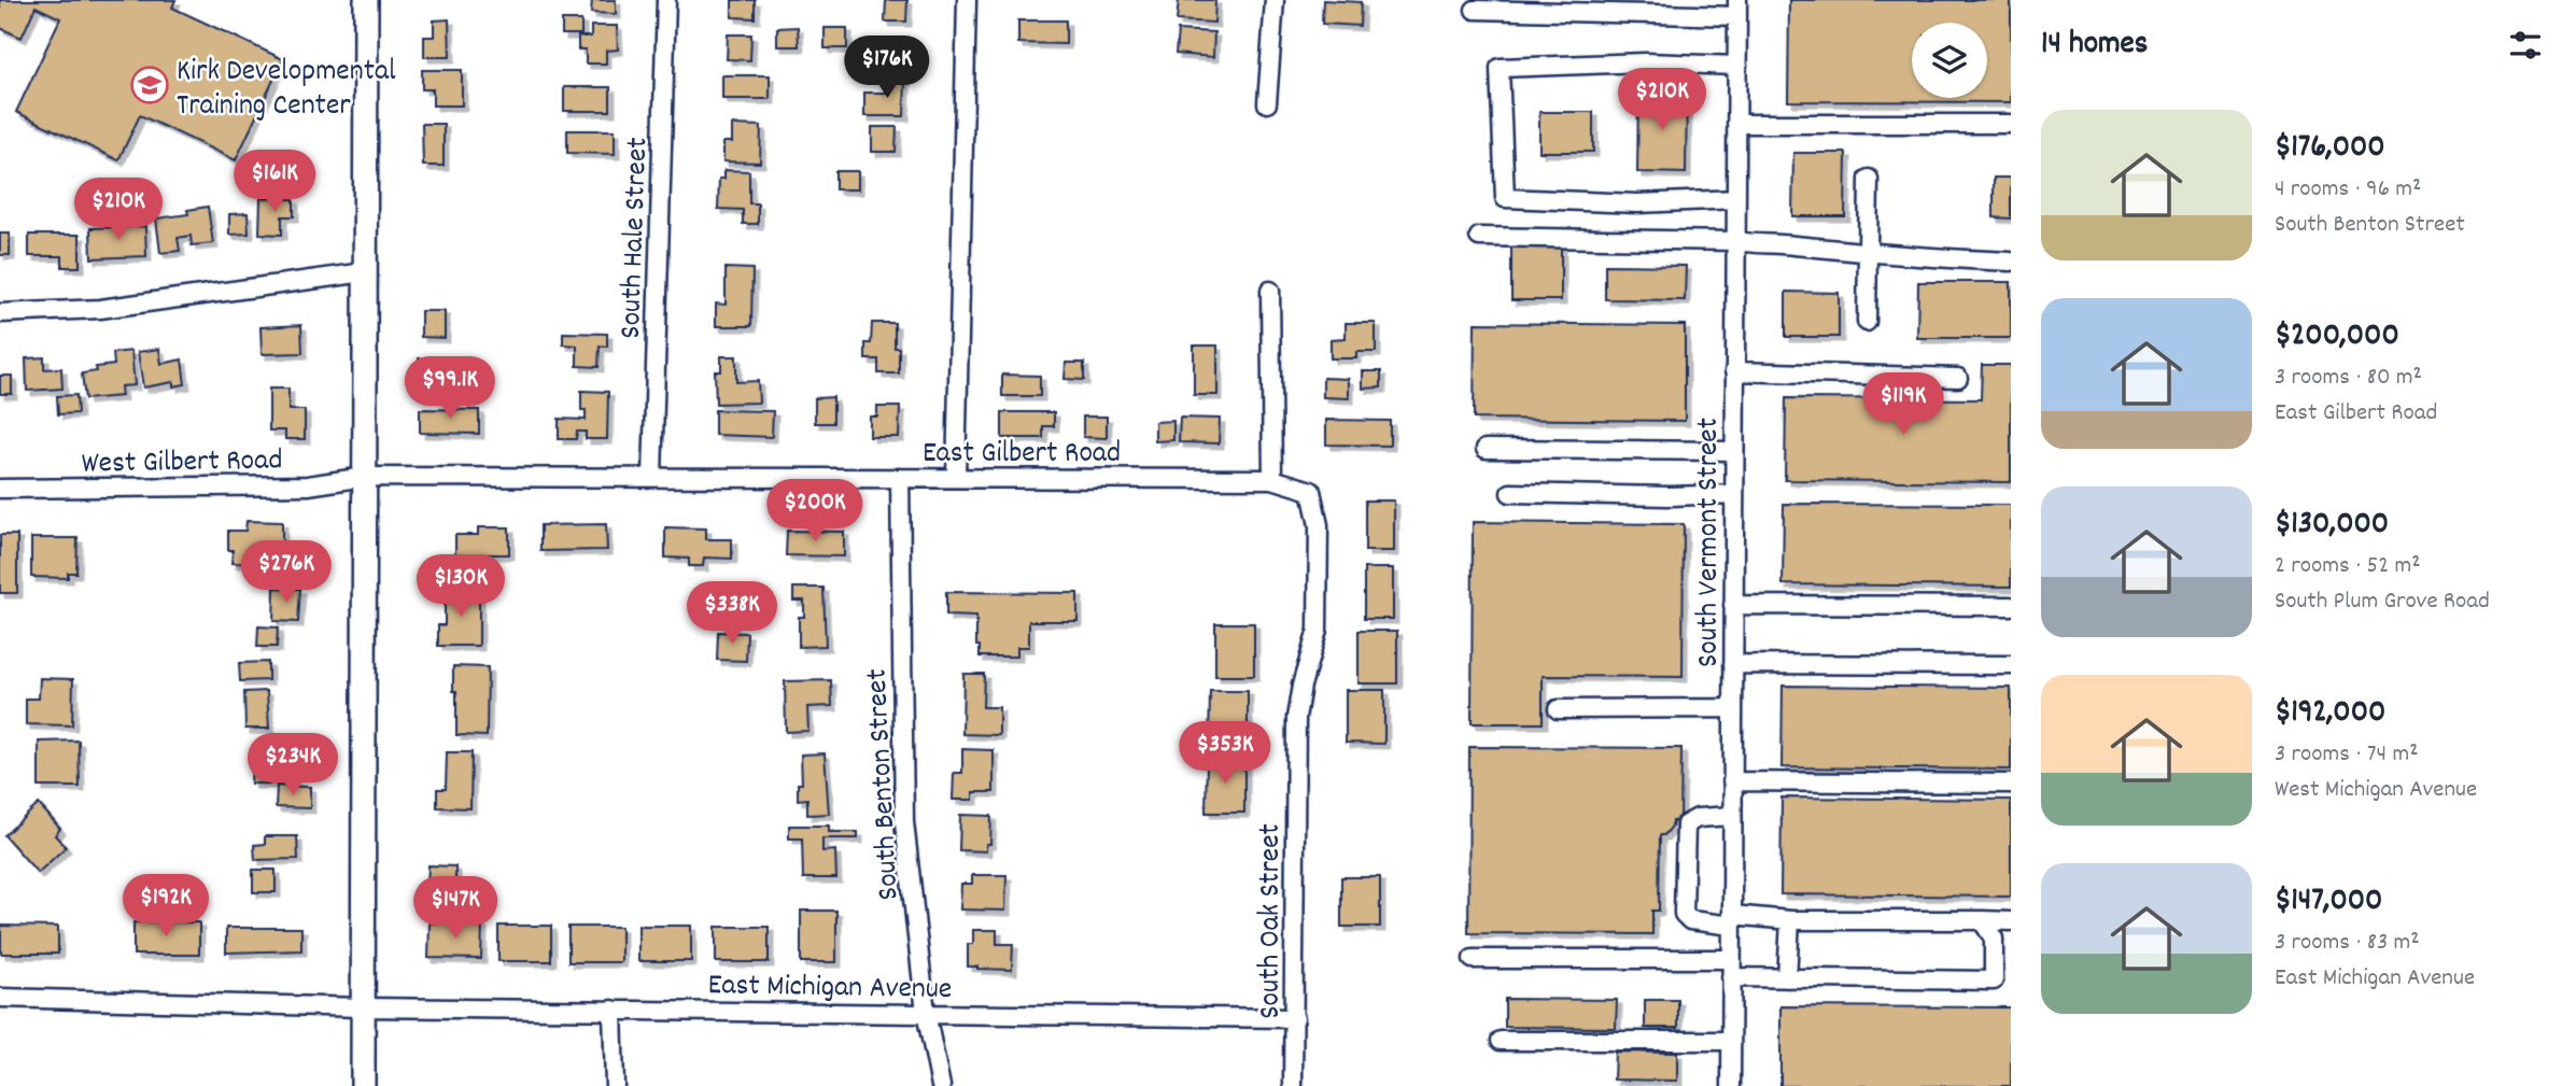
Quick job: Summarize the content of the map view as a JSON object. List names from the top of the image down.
{
  "streets": {
    "street": [
      "South Hale Street",
      "East Gilbert Road",
      "West Gilbert Road",
      "South Vermont Street",
      "South Benton Street",
      "South Oak Street",
      "East Michigan Avenue"
    ]
  },
  "crossings": [
    ["South Hale Street", "East Gilbert Road"],
    ["East Gilbert Road", "West Gilbert Road"],
    ["East Gilbert Road", "South Benton Street"],
    ["East Gilbert Road", "South Oak Street"],
    ["South Benton Street", "East Michigan Avenue"],
    ["South Oak Street", "East Michigan Avenue"]
  ],
  "places": {
    "school or university": ["Kirk Developmental Training Center"]
  },
  "page": {
    "heading": "14 homes",
    "price": [
      "$176K",
      "$210K",
      "$161K",
      "$210K",
      "$99.1K",
      "$119K",
      "$200K",
      "$276K",
      "$130K",
      "$338K",
      "$353K",
      "$234K",
      "$192K",
      "$147K"
    ],
    "list": [
      {
        "name": "$176,000",
        "note": "4 rooms · 96 m² · South Benton Street"
      },
      {
        "name": "$200,000",
        "note": "3 rooms · 80 m² · East Gilbert Road"
      },
      {
        "name": "$130,000",
        "note": "2 rooms · 52 m² · South Plum Grove Road"
      },
      {
        "name": "$192,000",
        "note": "3 rooms · 74 m² · West Michigan Avenue"
      },
      {
        "name": "$147,000",
        "note": "3 rooms · 83 m² · East Michigan Avenue"
      }
    ]
  }
}
